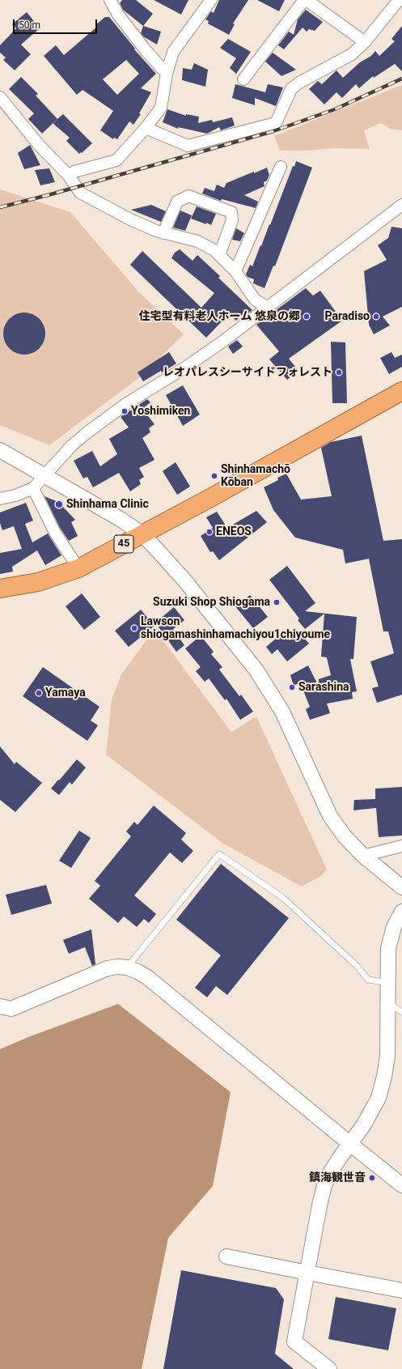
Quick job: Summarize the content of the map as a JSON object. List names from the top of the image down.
{
  "streets": {
    "highway": ["45"]
  },
  "places": [
    "住宅型有料老人ホーム 悠泉の郷",
    "Paradiso",
    "レオパレスシーサイドフォレスト",
    "Yoshimiken",
    "Shinhamachō Kōban",
    "Shinhama Clinic",
    "ENEOS",
    "Suzuki Shop Shiogama",
    "Lawson shiogamashinhamachiyou1chiyoume",
    "Sarashina",
    "Yamaya",
    "鎮海観世音"
  ],
  "scale_bar": "50 m"
}
